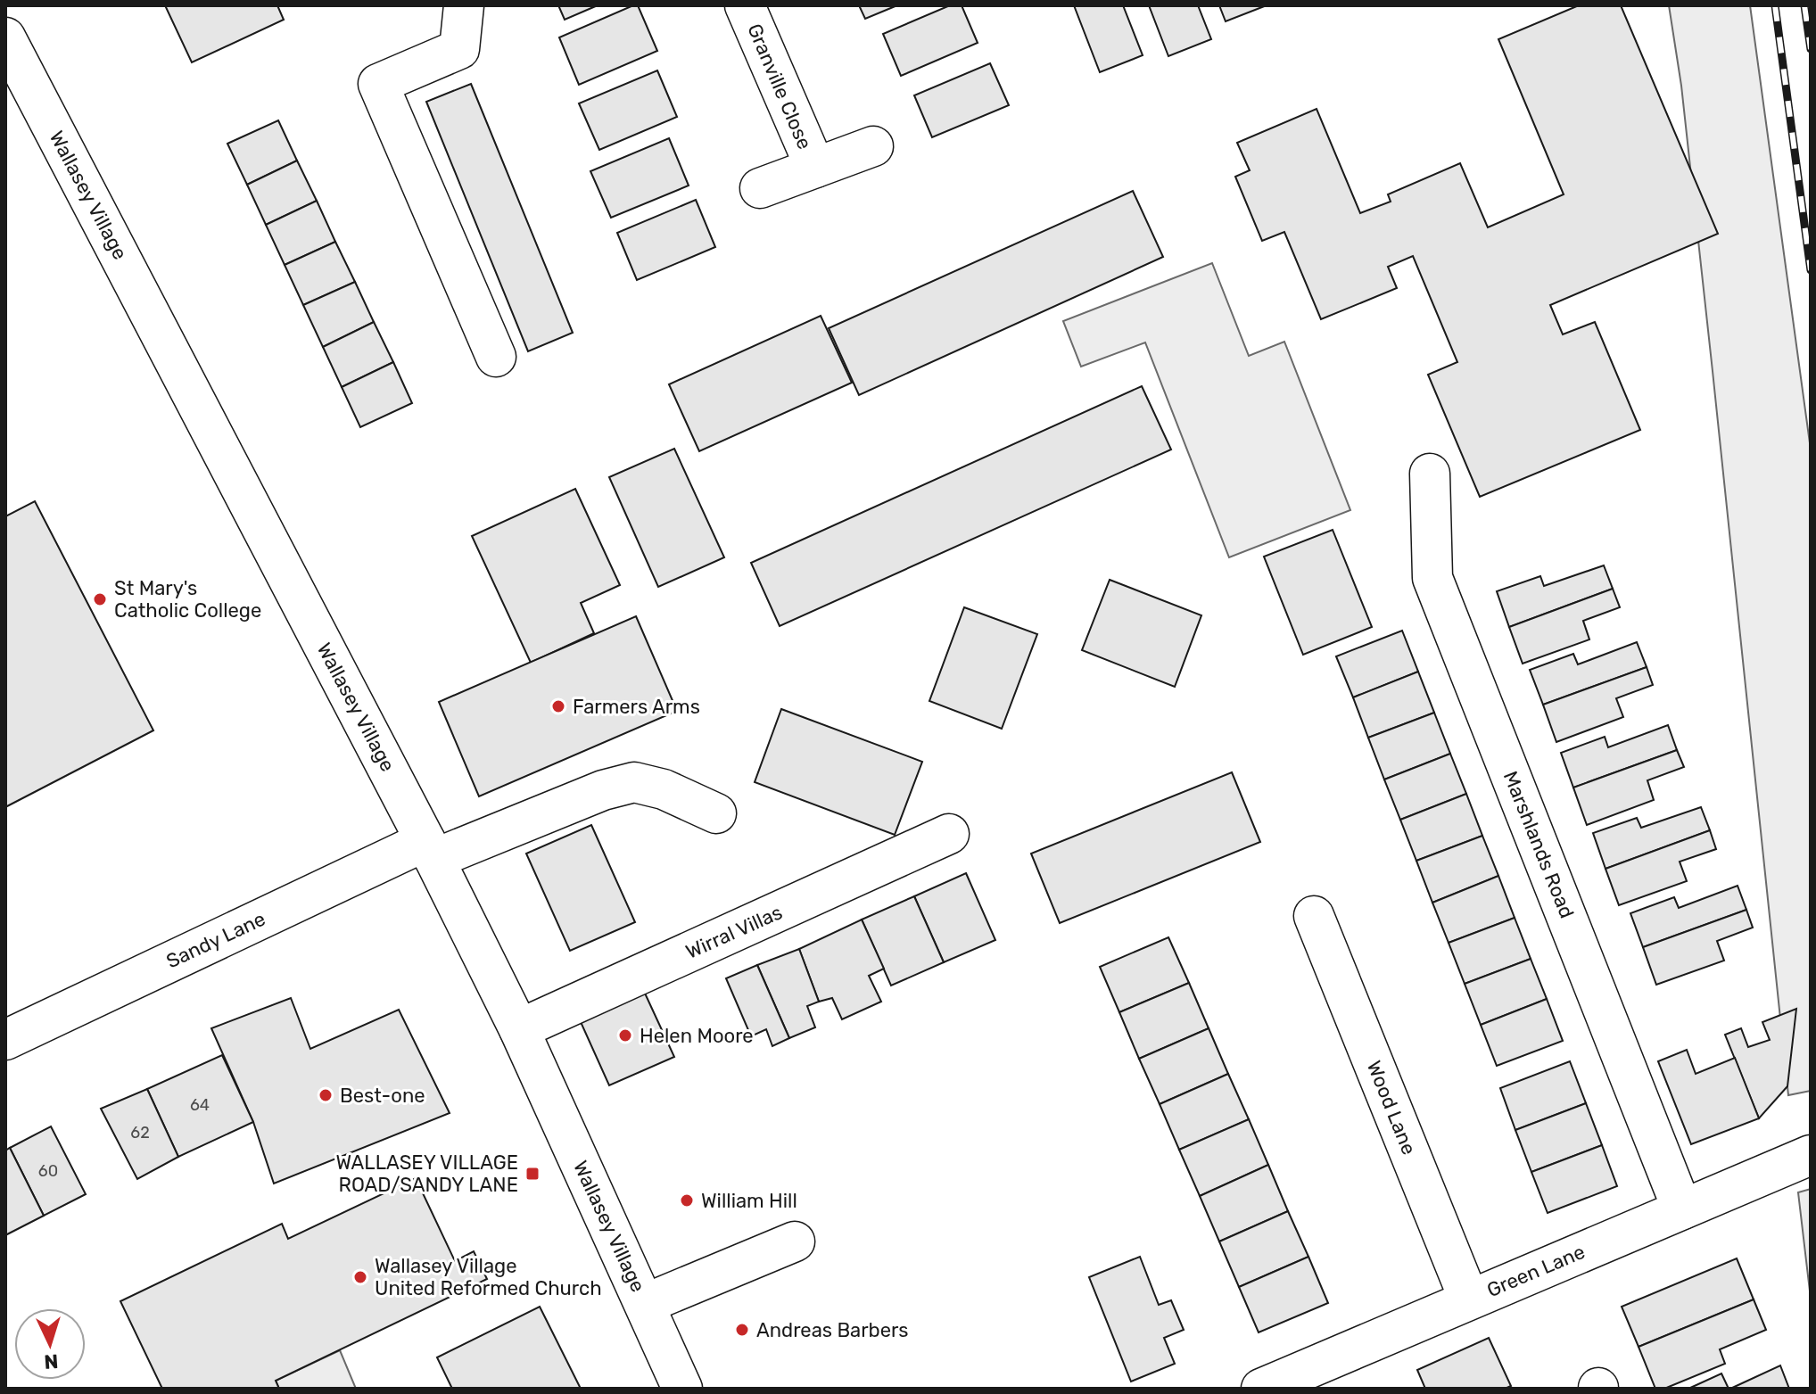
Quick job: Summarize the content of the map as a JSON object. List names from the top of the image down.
{
  "streets": {
    "street": [
      "Granville Close",
      "Wallasey Village",
      "Marshlands Road",
      "Wirral Villas",
      "Sandy Lane",
      "Wood Lane",
      "Green Lane"
    ]
  },
  "crossings": [
    ["Wallasey Village", "Wirral Villas"],
    ["Wallasey Village", "Sandy Lane"],
    ["Marshlands Road", "Green Lane"],
    ["Wood Lane", "Green Lane"]
  ],
  "places": {
    "other": [
      "St Mary's Catholic College",
      "Farmers Arms",
      "Helen Moore",
      "Best-one",
      "William Hill",
      "Wallasey Village United Reformed Church",
      "Andreas Barbers"
    ],
    "transit": ["WALLASEY VILLAGE ROAD/SANDY LANE"]
  },
  "house_numbers": ["64", "62", "60"],
  "north": "bottom"
}
